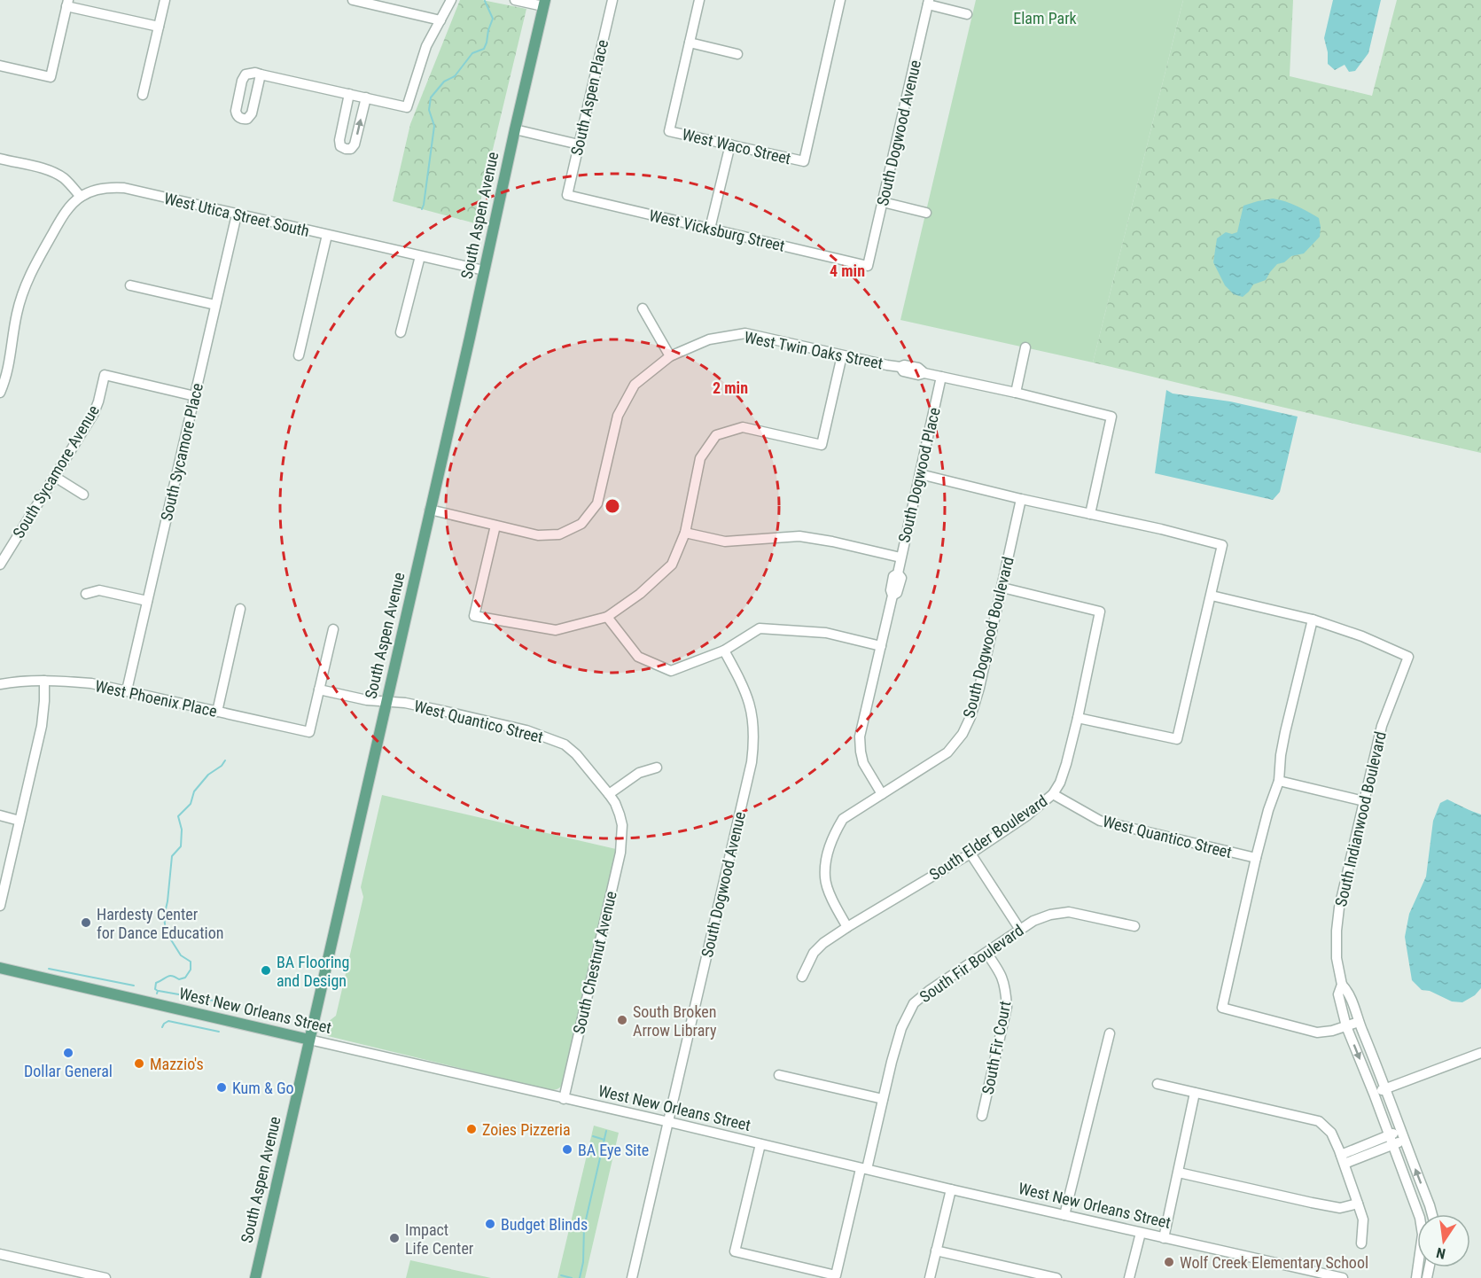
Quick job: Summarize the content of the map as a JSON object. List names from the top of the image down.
{
  "streets": {
    "main road": ["South Aspen Avenue", "West New Orleans Street"],
    "street": [
      "South Aspen Place",
      "South Dogwood Avenue",
      "West Waco Street",
      "West Utica Street South",
      "West Vicksburg Street",
      "West Twin Oaks Street",
      "South Sycamore Place",
      "South Sycamore Avenue",
      "South Dogwood Place",
      "South Dogwood Boulevard",
      "West Phoenix Place",
      "West Quantico Street",
      "South Indianwood Boulevard",
      "South Elder Boulevard",
      "South Chestnut Avenue",
      "South Fir Boulevard",
      "South Fir Court"
    ]
  },
  "crossings": [
    ["South Aspen Place", "West Vicksburg Street"],
    ["South Dogwood Avenue", "West Vicksburg Street"],
    ["South Dogwood Avenue", "West New Orleans Street"],
    ["West Utica Street South", "South Aspen Avenue"],
    ["West Utica Street South", "South Sycamore Place"],
    ["South Aspen Avenue", "West Twin Oaks Street"],
    ["South Aspen Avenue", "West Quantico Street"],
    ["South Aspen Avenue", "West New Orleans Street"],
    ["West Twin Oaks Street", "South Dogwood Place"],
    ["South Sycamore Place", "South Sycamore Avenue"],
    ["South Sycamore Place", "West Phoenix Place"],
    ["South Dogwood Place", "South Dogwood Boulevard"],
    ["South Dogwood Boulevard", "South Elder Boulevard"],
    ["West Phoenix Place", "West Quantico Street"],
    ["West Quantico Street", "South Elder Boulevard"],
    ["West Quantico Street", "South Chestnut Avenue"],
    ["South Chestnut Avenue", "West New Orleans Street"],
    ["South Fir Boulevard", "West New Orleans Street"],
    ["South Fir Boulevard", "South Fir Court"]
  ],
  "parks": ["Elam Park"],
  "places": [
    "Hardesty Center for Dance Education",
    "BA Flooring and Design",
    "South Broken Arrow Library",
    "Dollar General",
    "Mazzio's",
    "Kum & Go",
    "Zoies Pizzeria",
    "BA Eye Site",
    "Budget Blinds",
    "Impact Life Center",
    "Wolf Creek Elementary School"
  ],
  "north": "bottom",
  "rings": ["4 min", "2 min"]
}
